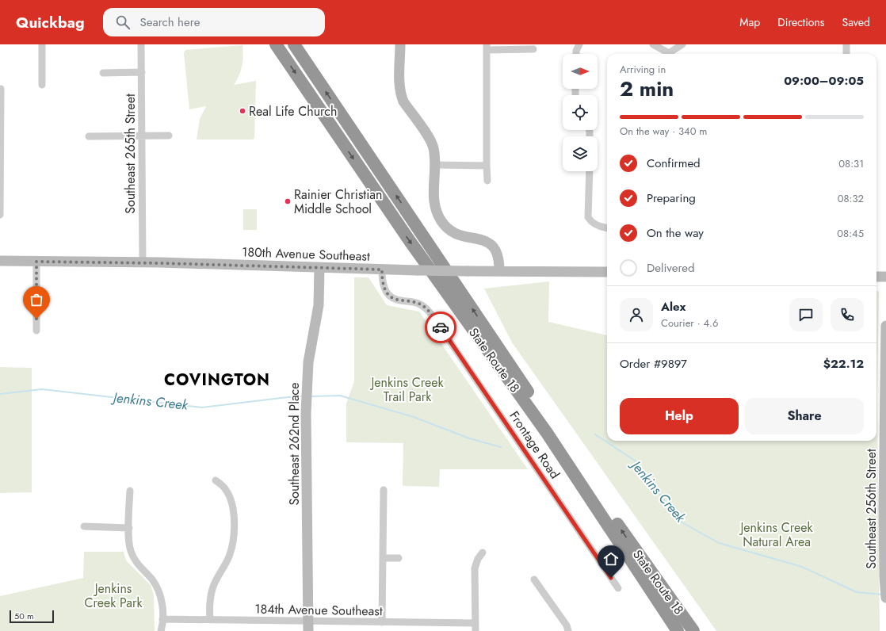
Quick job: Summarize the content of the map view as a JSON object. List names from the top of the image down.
{
  "streets": {
    "highway": ["State Route 18"],
    "street": [
      "Southeast 265th Street",
      "180th Avenue Southeast",
      "Southeast 262nd Place",
      "Frontage Road",
      "Southeast 256th Street",
      "184th Avenue Southeast"
    ]
  },
  "crossings": [
    ["Southeast 265th Street", "180th Avenue Southeast"],
    ["180th Avenue Southeast", "Southeast 262nd Place"],
    ["180th Avenue Southeast", "Frontage Road"],
    ["Southeast 262nd Place", "184th Avenue Southeast"]
  ],
  "districts": ["COVINGTON"],
  "water": ["Jenkins Creek"],
  "parks": ["Jenkins Creek Trail Park", "Jenkins Creek Natural Area", "Jenkins Creek Park"],
  "places": ["Real Life Church", "Rainier Christian Middle School"],
  "scale_bar": "50 m",
  "north": "right",
  "page": {
    "header": "Quickbag",
    "search": "Search here",
    "nav": ["Map", "Directions", "Saved"],
    "heading": ["2 min", "Arriving in", "09:00–09:05"],
    "panel": [
      "Alex",
      "Courier · 4.6",
      "Order #9897",
      "$22.12"
    ],
    "bar": "On the way · 340 m",
    "list": [
      ["Confirmed", "08:31"],
      ["Preparing", "08:32"],
      ["On the way", "08:45"],
      "Delivered"
    ],
    "buttons": ["Help", "Share"],
    "scale": "50 m"
  }
}
